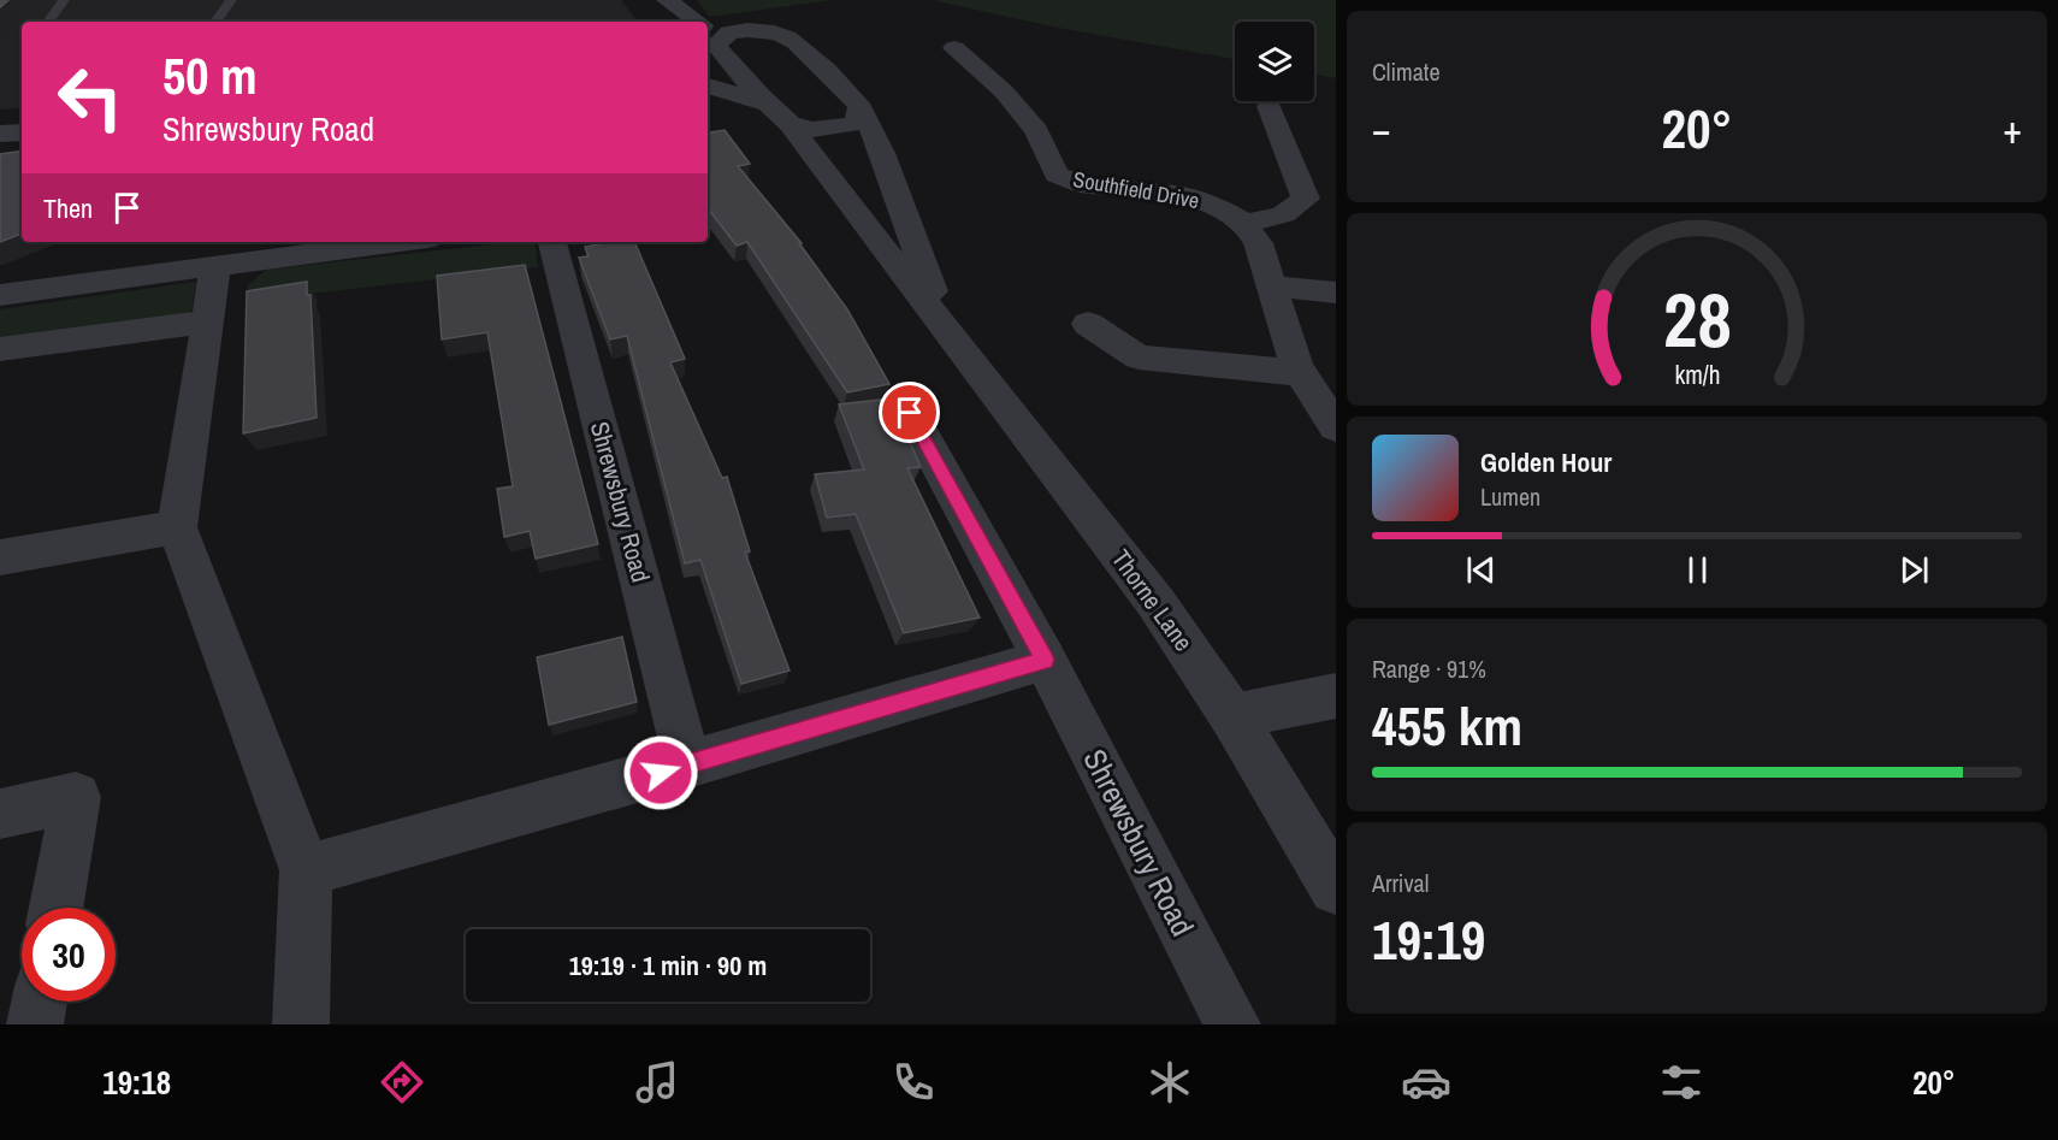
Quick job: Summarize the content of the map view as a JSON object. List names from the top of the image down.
{
  "streets": {
    "street": ["Southfield Drive", "Shrewsbury Road", "Thorne Lane"]
  },
  "page": {
    "tile": [
      "Climate",
      ["Range · 91%", "455 km"],
      ["Arrival", "19:19"]
    ],
    "turn": ["50 m", "Shrewsbury Road"],
    "heat": ["−", "20°", "+"],
    "then": "Then",
    "song": ["Golden Hour", "Lumen"],
    "limit": "30",
    "trip": "19:19 · 1 min · 90 m",
    "tabs": ["19:18", "20°"],
    "gauge": ["28", "km/h"]
  }
}
